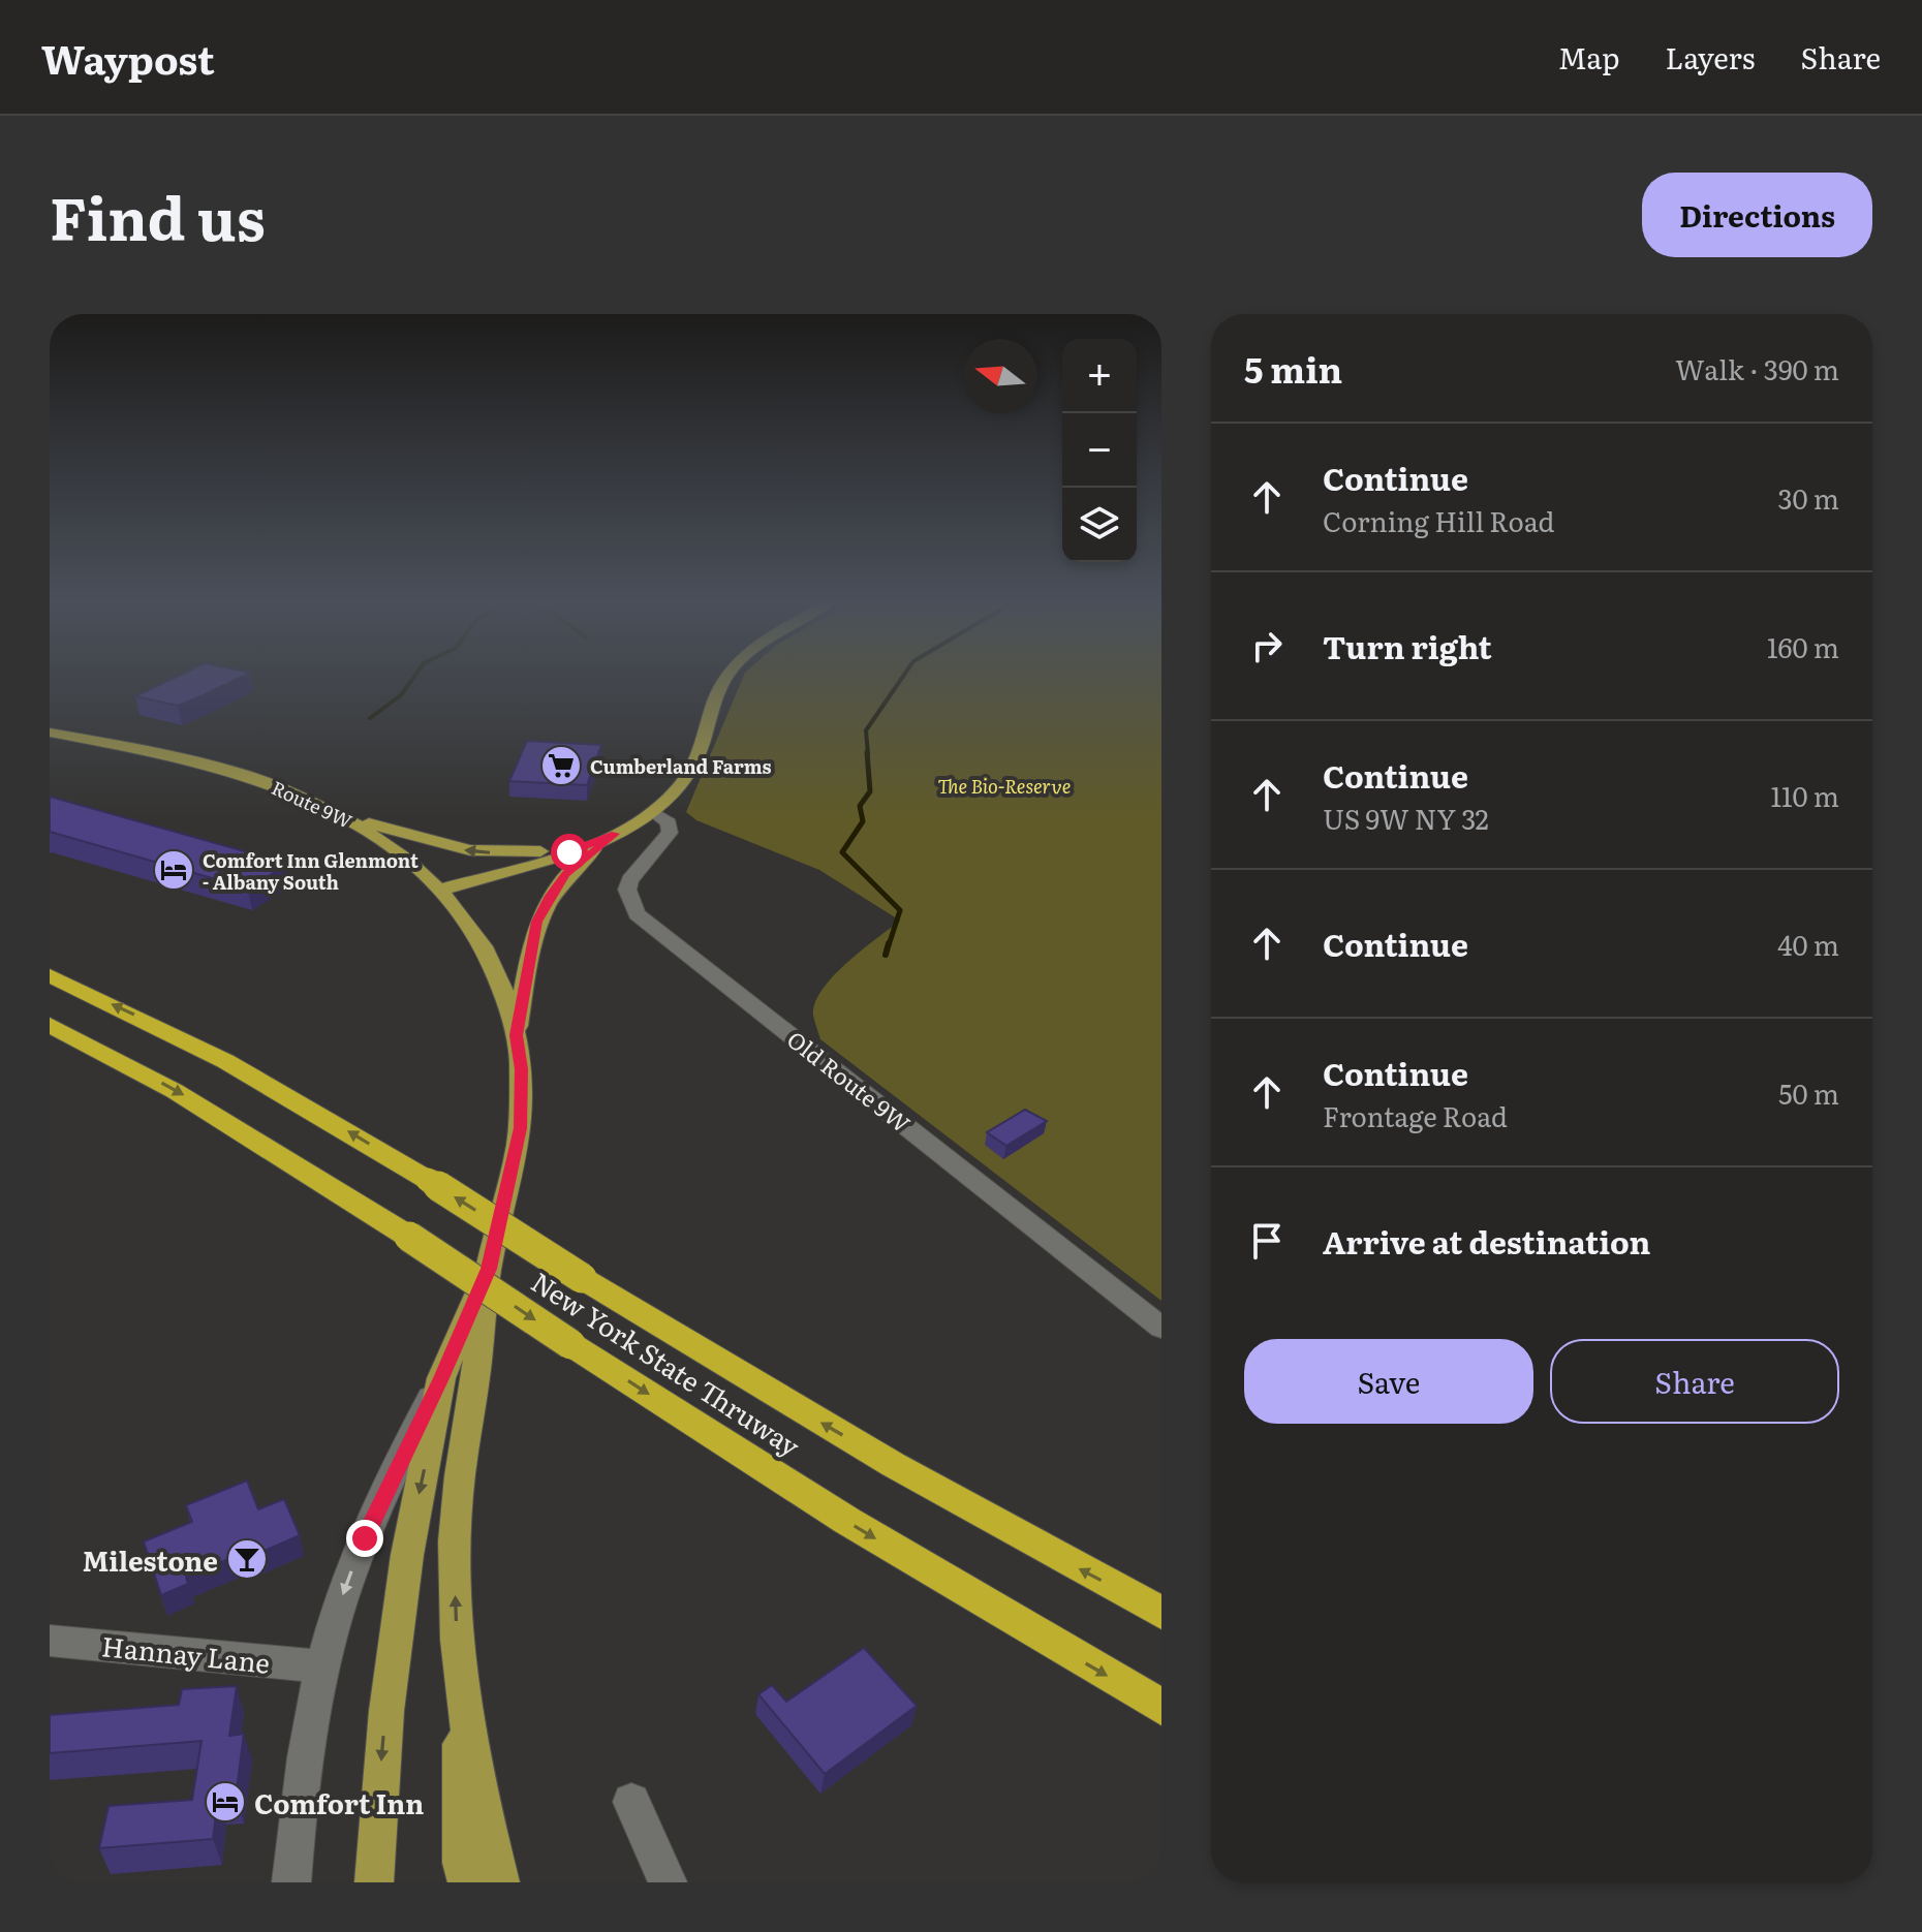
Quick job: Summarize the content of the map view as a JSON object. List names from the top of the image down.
{
  "streets": {
    "highway": ["New York State Thruway"],
    "main road": ["Route 9W"],
    "street": ["Old Route 9W", "Hannay Lane"]
  },
  "parks": ["The Bio-Reserve"],
  "places": {
    "supermarket": ["Cumberland Farms"],
    "hotel": ["Comfort Inn Glenmont - Albany South", "Comfort Inn"],
    "bar": ["Milestone"]
  },
  "north": "left",
  "page": {
    "header": "Waypost",
    "nav": ["Map", "Layers", "Share"],
    "title": "Find us",
    "buttons": [
      "Directions",
      ["Save", "Share"]
    ],
    "heading": ["5 min", "Walk · 390 m"],
    "map_buttons": ["+", "−"],
    "list": [
      ["Continue", "Corning Hill Road", "30 m"],
      ["Turn right", "160 m"],
      ["Continue", "US 9W NY 32", "110 m"],
      ["Continue", "40 m"],
      ["Continue", "Frontage Road", "50 m"],
      "Arrive at destination"
    ]
  }
}
